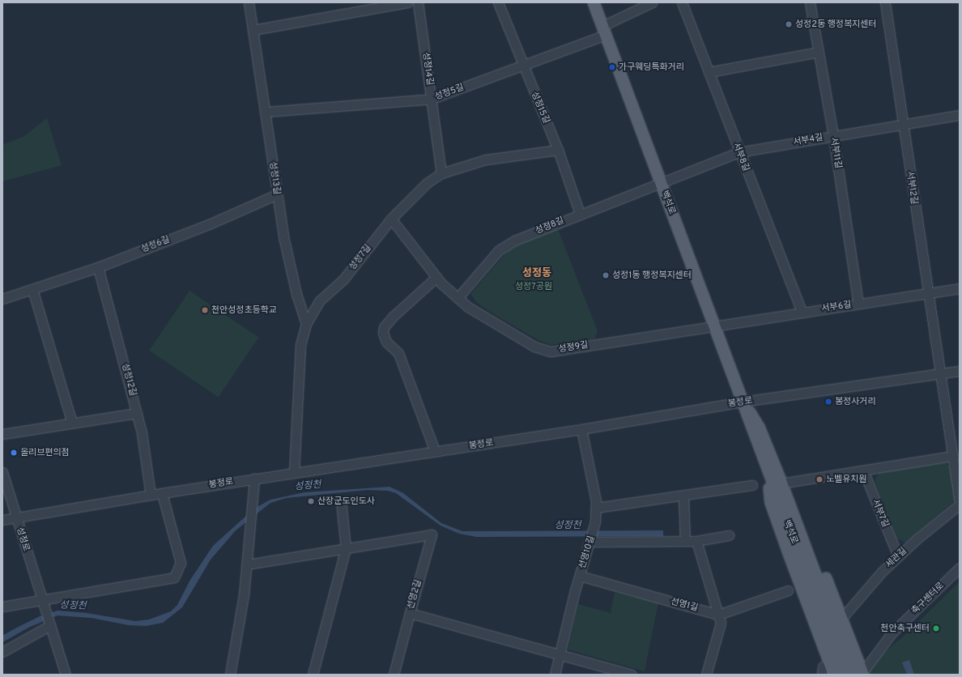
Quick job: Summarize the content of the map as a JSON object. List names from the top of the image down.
{
  "streets": {
    "main road": ["백석로"],
    "street": [
      "성정14길",
      "성정5길",
      "성정15길",
      "서부4길",
      "서부11길",
      "서부8길",
      "성정13길",
      "서부12길",
      "성정8길",
      "성정6길",
      "성정7길",
      "서부6길",
      "성정9길",
      "성정12길",
      "봉정로",
      "서부7길",
      "성정로",
      "선영10길",
      "세관길",
      "선영2길",
      "축구센터로",
      "선영1길"
    ]
  },
  "crossings": [
    ["성정14길", "성정5길"],
    ["성정14길", "성정7길"],
    ["성정5길", "성정15길"],
    ["성정5길", "성정13길"],
    ["성정5길", "백석로"],
    ["성정15길", "성정8길"],
    ["성정15길", "성정7길"],
    ["서부4길", "서부11길"],
    ["서부4길", "서부8길"],
    ["서부4길", "서부12길"],
    ["서부4길", "백석로"],
    ["서부4길", "성정8길"],
    ["서부11길", "서부6길"],
    ["서부8길", "서부6길"],
    ["성정13길", "성정6길"],
    ["성정13길", "성정7길"],
    ["서부12길", "서부6길"],
    ["서부12길", "봉정로"],
    ["서부12길", "세관길"],
    ["백석로", "성정8길"],
    ["백석로", "서부6길"],
    ["백석로", "성정9길"],
    ["백석로", "봉정로"],
    ["성정8길", "성정9길"],
    ["성정6길", "성정12길"],
    ["성정7길", "성정9길"],
    ["성정7길", "봉정로"],
    ["서부6길", "성정9길"],
    ["성정12길", "봉정로"],
    ["봉정로", "성정로"],
    ["봉정로", "선영10길"],
    ["서부7길", "세관길"],
    ["선영10길", "선영2길"],
    ["선영10길", "선영1길"]
  ],
  "districts": ["성정동"],
  "water": ["성정천"],
  "parks": ["성정7공원"],
  "places": [
    "성정2동 행정복지센터",
    "가구웨딩특화거리",
    "성정1동 행정복지센터",
    "천안성정초등학교",
    "봉정사거리",
    "올리브편의점",
    "노벨유치원",
    "산장군도인도사",
    "천안축구센터"
  ]
}
